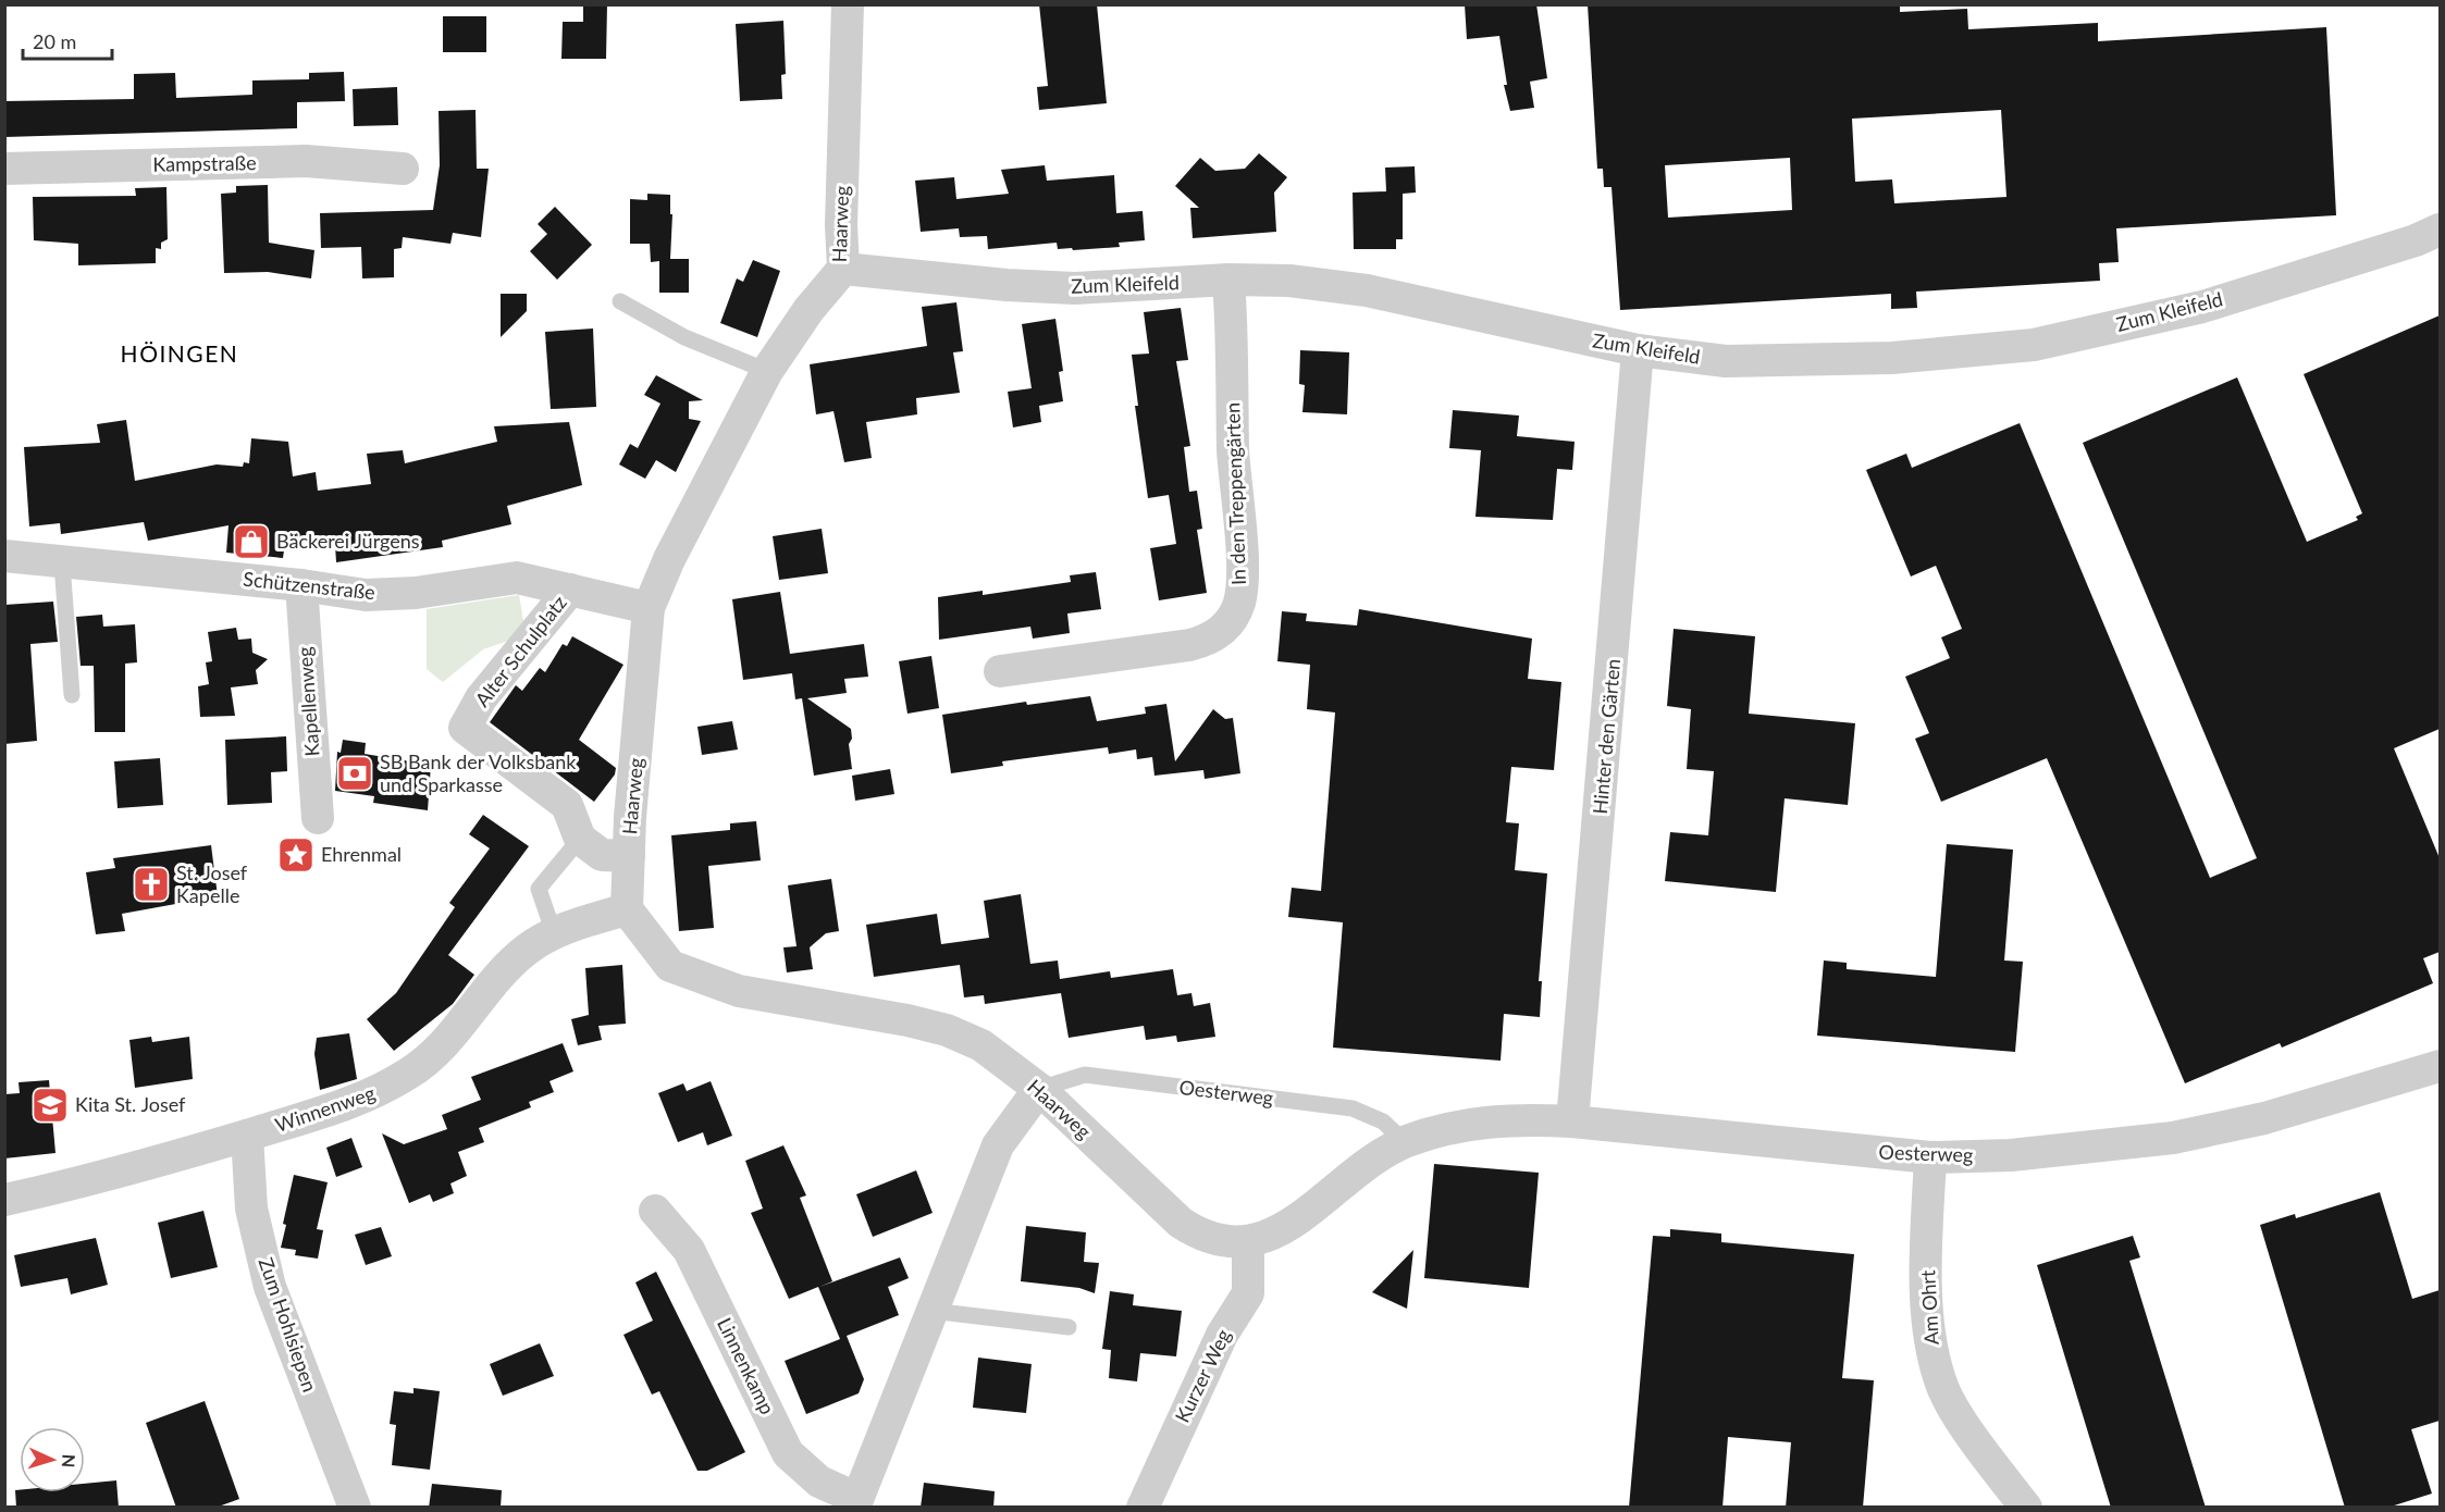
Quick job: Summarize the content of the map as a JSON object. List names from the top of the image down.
{
  "streets": {
    "street": [
      "Kampstraße",
      "Haarweg",
      "Zum Kleifeld",
      "In den Treppengärten",
      "Schützenstraße",
      "Alter Schulplatz",
      "Kapellenweg",
      "Hinter den Gärten",
      "Oesterweg",
      "Winnenweg",
      "Am Ohrt",
      "Zum Hohlsiepen",
      "Linnenkamp",
      "Kurzer Weg"
    ]
  },
  "crossings": [
    ["Haarweg", "Zum Kleifeld"],
    ["Haarweg", "Schützenstraße"],
    ["Haarweg", "Oesterweg"],
    ["Haarweg", "Winnenweg"],
    ["Haarweg", "Linnenkamp"],
    ["Haarweg", "Kurzer Weg"],
    ["Zum Kleifeld", "In den Treppengärten"],
    ["Zum Kleifeld", "Hinter den Gärten"],
    ["Schützenstraße", "Alter Schulplatz"],
    ["Schützenstraße", "Kapellenweg"],
    ["Hinter den Gärten", "Oesterweg"],
    ["Oesterweg", "Am Ohrt"],
    ["Oesterweg", "Linnenkamp"],
    ["Oesterweg", "Kurzer Weg"],
    ["Winnenweg", "Zum Hohlsiepen"]
  ],
  "districts": ["HÖINGEN"],
  "places": {
    "shop": ["Bäckerei Jürgens"],
    "bank": ["SB Bank der Volksbank und Sparkasse"],
    "place": ["Ehrenmal"],
    "church": ["St. Josef Kapelle"],
    "school or university": ["Kita St. Josef"]
  },
  "scale_bar": "20 m",
  "north": "right"
}
